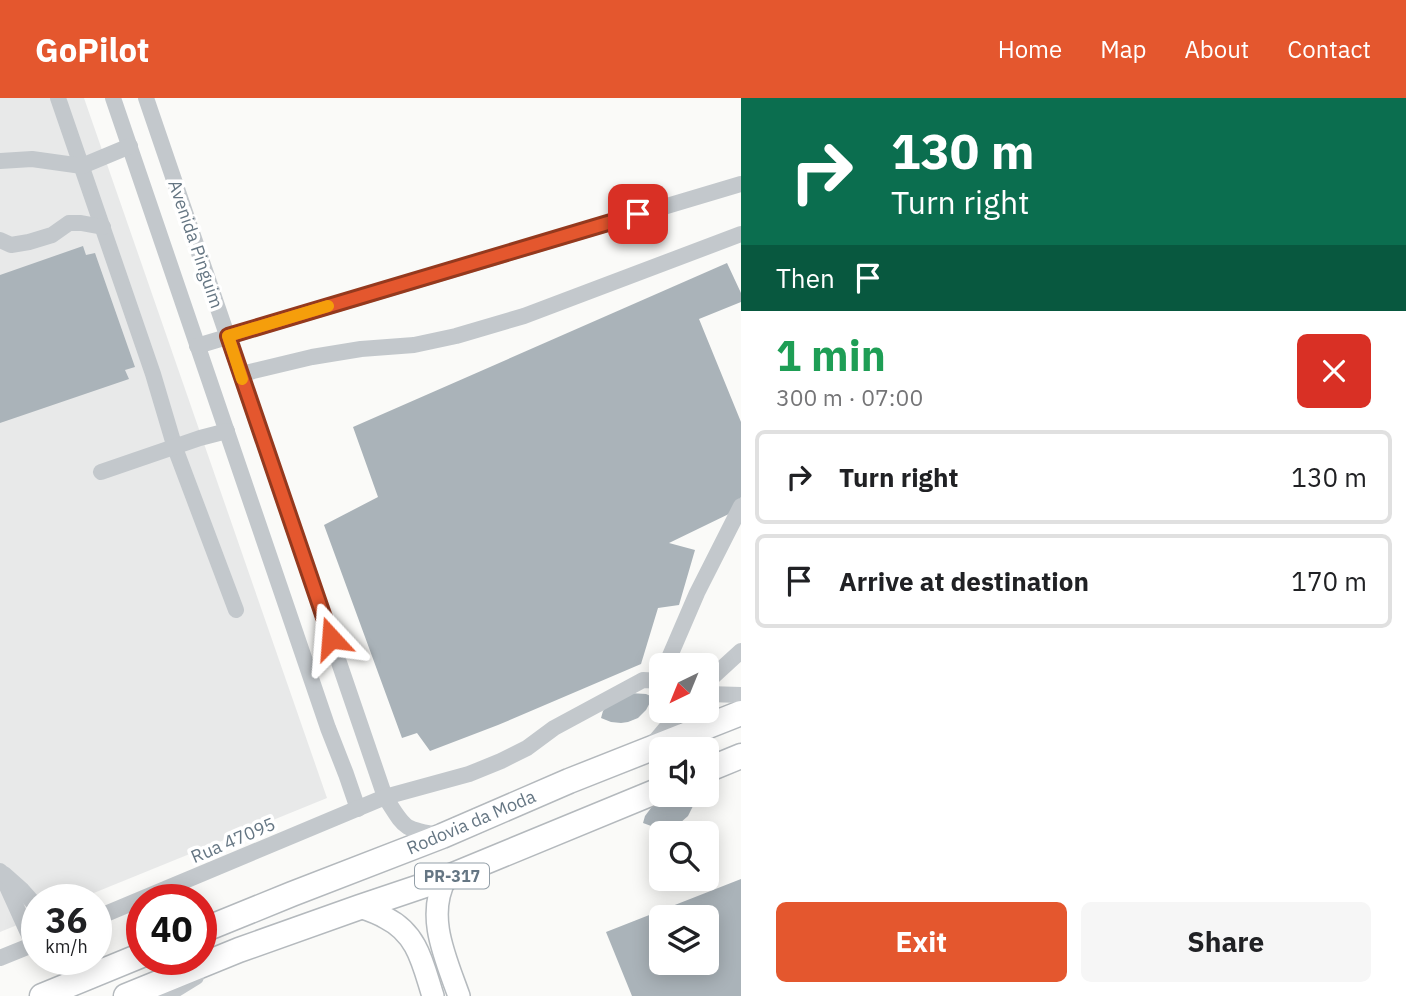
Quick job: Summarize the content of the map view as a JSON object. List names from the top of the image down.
{
  "streets": {
    "highway": ["Rodovia da Moda", "PR-317"],
    "street": ["Avenida Pinguim", "Rua 47095"]
  },
  "crossings": [
    ["Avenida Pinguim", "Rodovia da Moda"],
    ["Avenida Pinguim", "Rua 47095"]
  ],
  "north": "bottom left",
  "page": {
    "header": "GoPilot",
    "nav": [
      "Home",
      "Map",
      "About",
      "Contact"
    ],
    "turn": ["130 m", "Turn right"],
    "then": "Then",
    "heading": ["1 min", "300 m · 07:00"],
    "list": [
      {
        "name": "Turn right",
        "value": "130 m"
      },
      {
        "name": "Arrive at destination",
        "value": "170 m"
      }
    ],
    "speed": "36 km/h",
    "limit": "40",
    "buttons": ["Exit", "Share"]
  }
}
